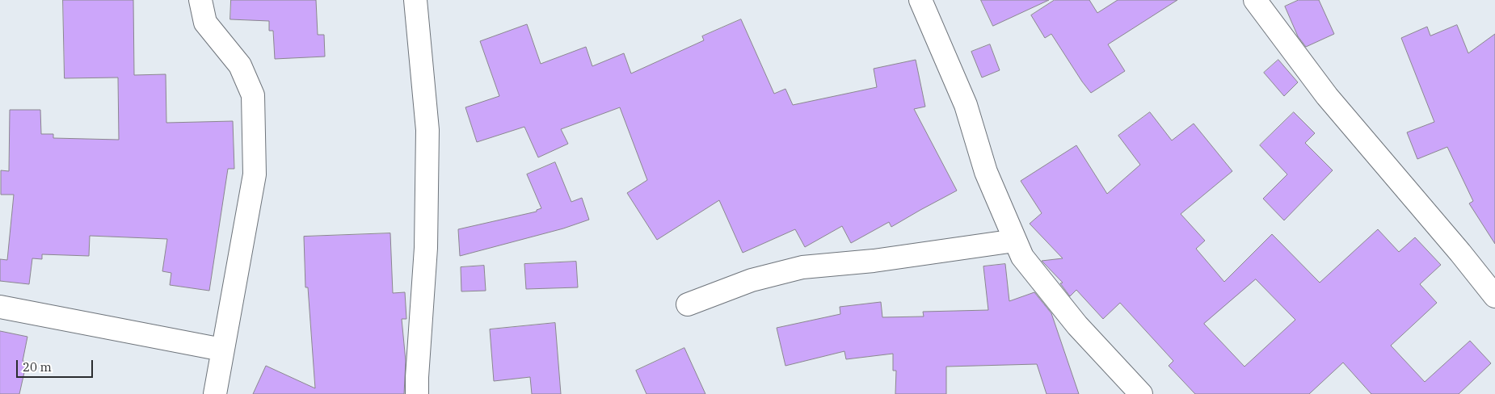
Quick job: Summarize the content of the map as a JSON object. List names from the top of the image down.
{
  "scale_bar": "20 m"
}
